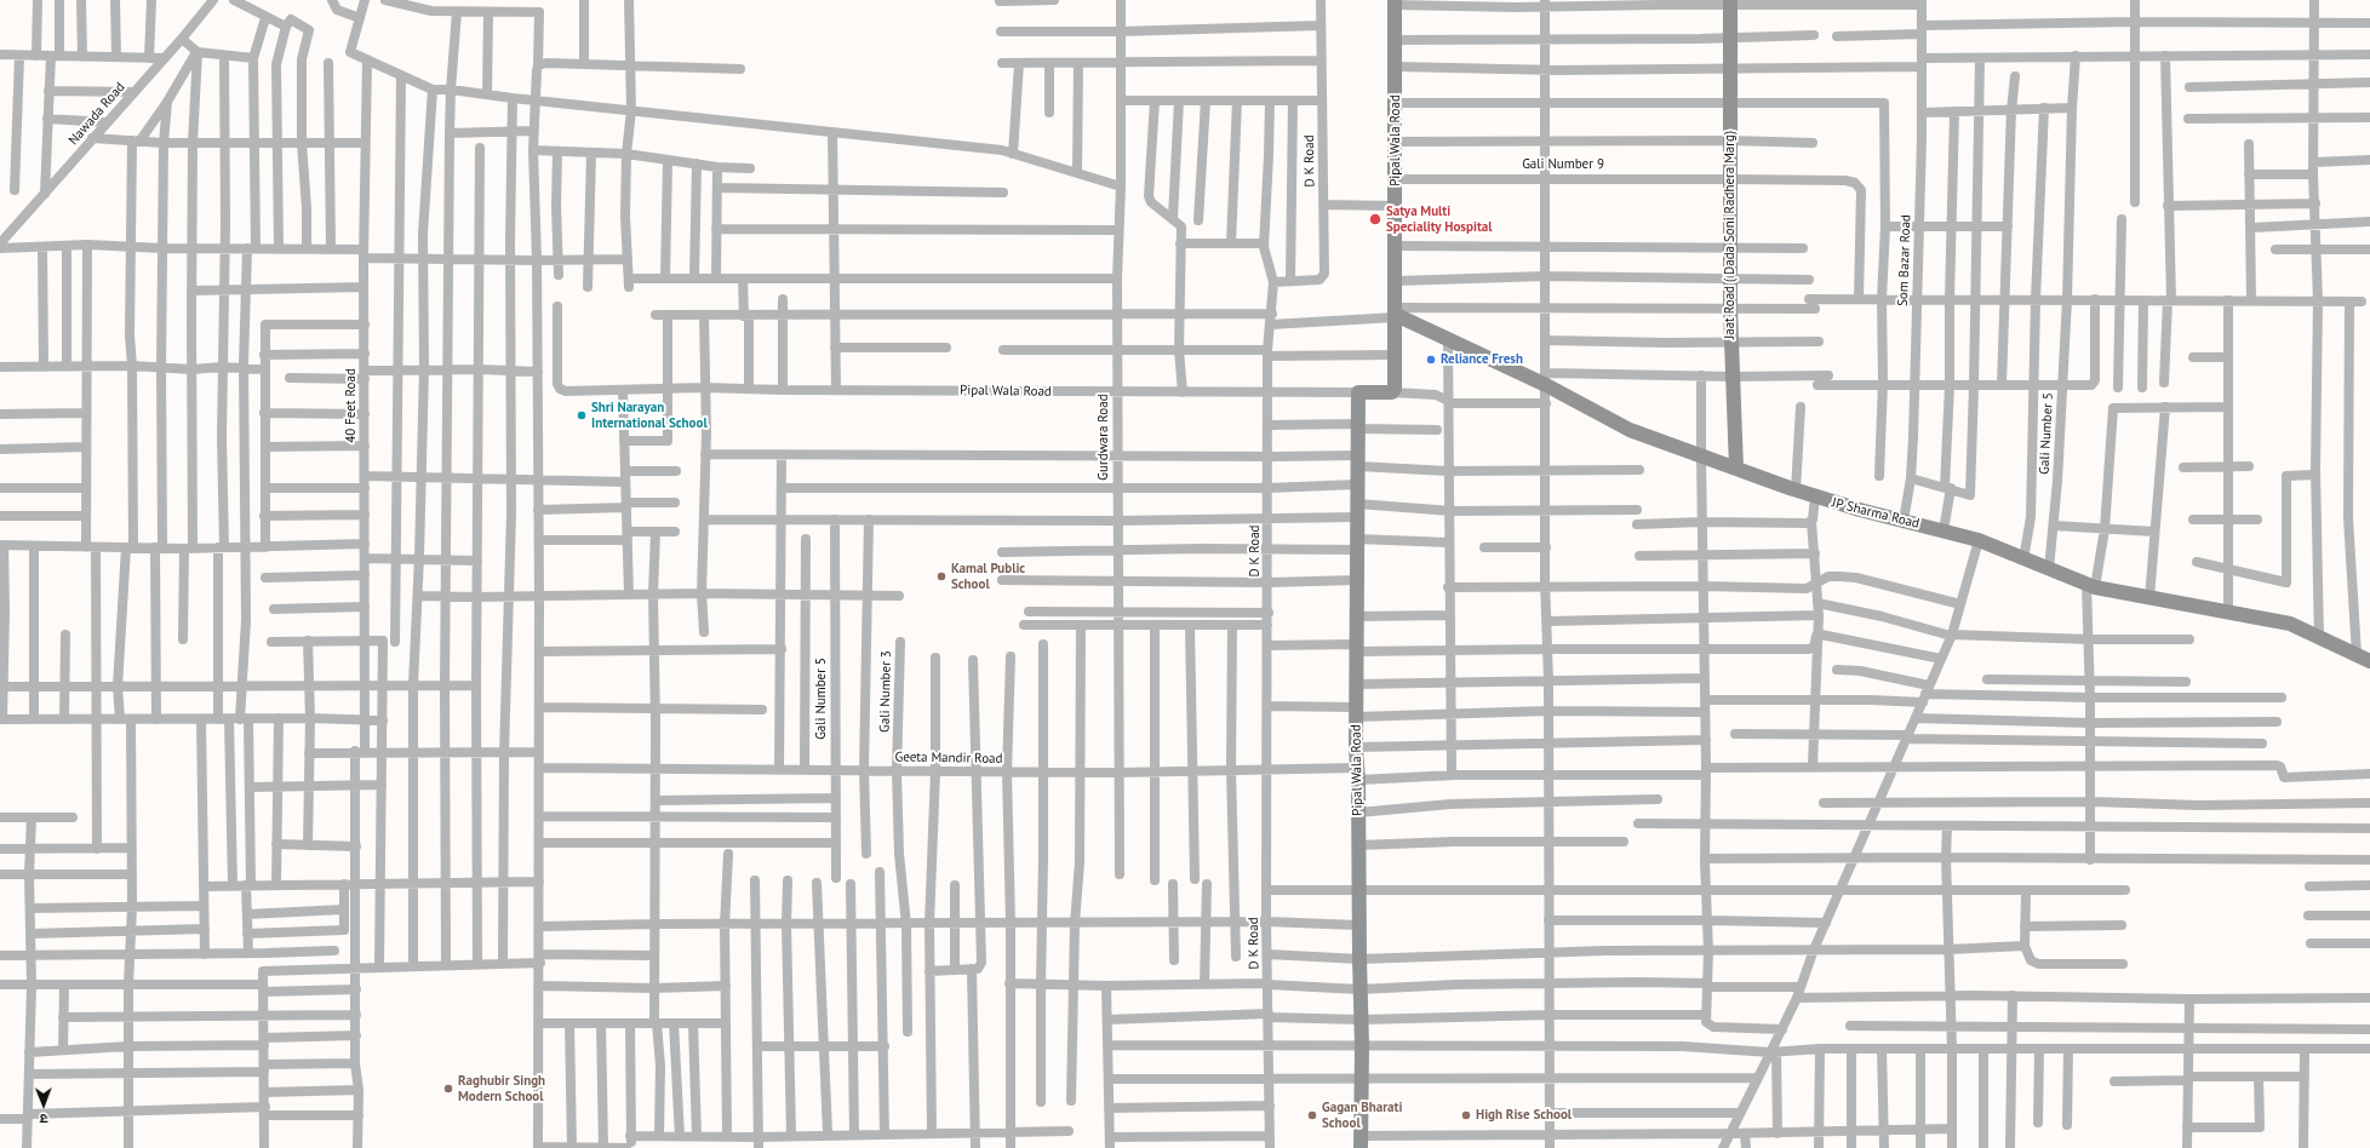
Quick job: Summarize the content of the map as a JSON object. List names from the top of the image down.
{
  "streets": {
    "street": [
      "Nawada Road",
      "Pipal Wala Road",
      "D K Road",
      "Gali Number 9",
      "Jaat Road ( Dada Soni Radhera Marg)",
      "Som Bazar Road",
      "40 Feet Road",
      "Gali Number 5",
      "Gurdwara Road",
      "JP Sharma Road",
      "Gali Number 3",
      "Geeta Mandir Road"
    ]
  },
  "crossings": [
    ["Pipal Wala Road", "D K Road"],
    ["Pipal Wala Road", "Gali Number 9"],
    ["Pipal Wala Road", "Gurdwara Road"],
    ["Pipal Wala Road", "JP Sharma Road"],
    ["Pipal Wala Road", "Geeta Mandir Road"],
    ["D K Road", "Geeta Mandir Road"],
    ["Gali Number 9", "Jaat Road ( Dada Soni Radhera Marg)"],
    ["Jaat Road ( Dada Soni Radhera Marg)", "JP Sharma Road"],
    ["Som Bazar Road", "JP Sharma Road"],
    ["Gali Number 5", "JP Sharma Road"],
    ["Gali Number 5", "Geeta Mandir Road"],
    ["Gurdwara Road", "Geeta Mandir Road"],
    ["Gali Number 3", "Geeta Mandir Road"]
  ],
  "places": [
    "Satya Multi Speciality Hospital",
    "Reliance Fresh",
    "Shri Narayan International School",
    "Kamal Public School",
    "Raghubir Singh Modern School",
    "Gagan Bharati School",
    "High Rise School"
  ],
  "north": "bottom"
}
